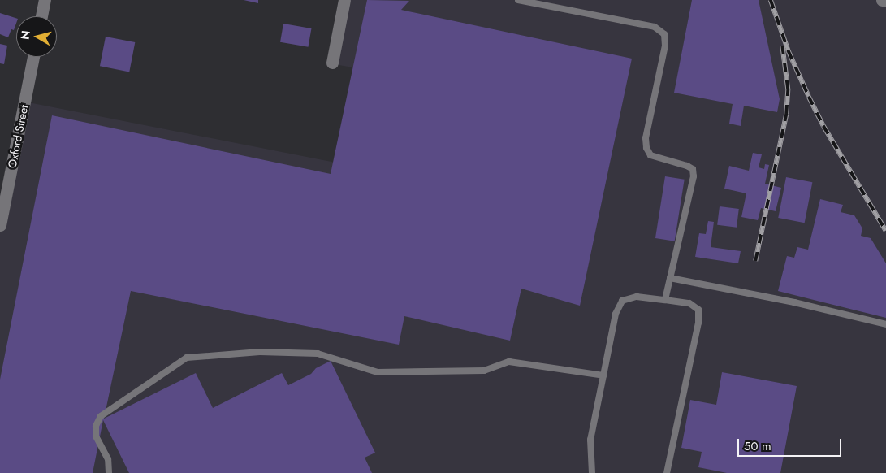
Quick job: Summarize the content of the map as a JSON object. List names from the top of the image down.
{
  "streets": {
    "street": ["Oxford Street"]
  },
  "scale_bar": "50 m",
  "north": "left"
}
